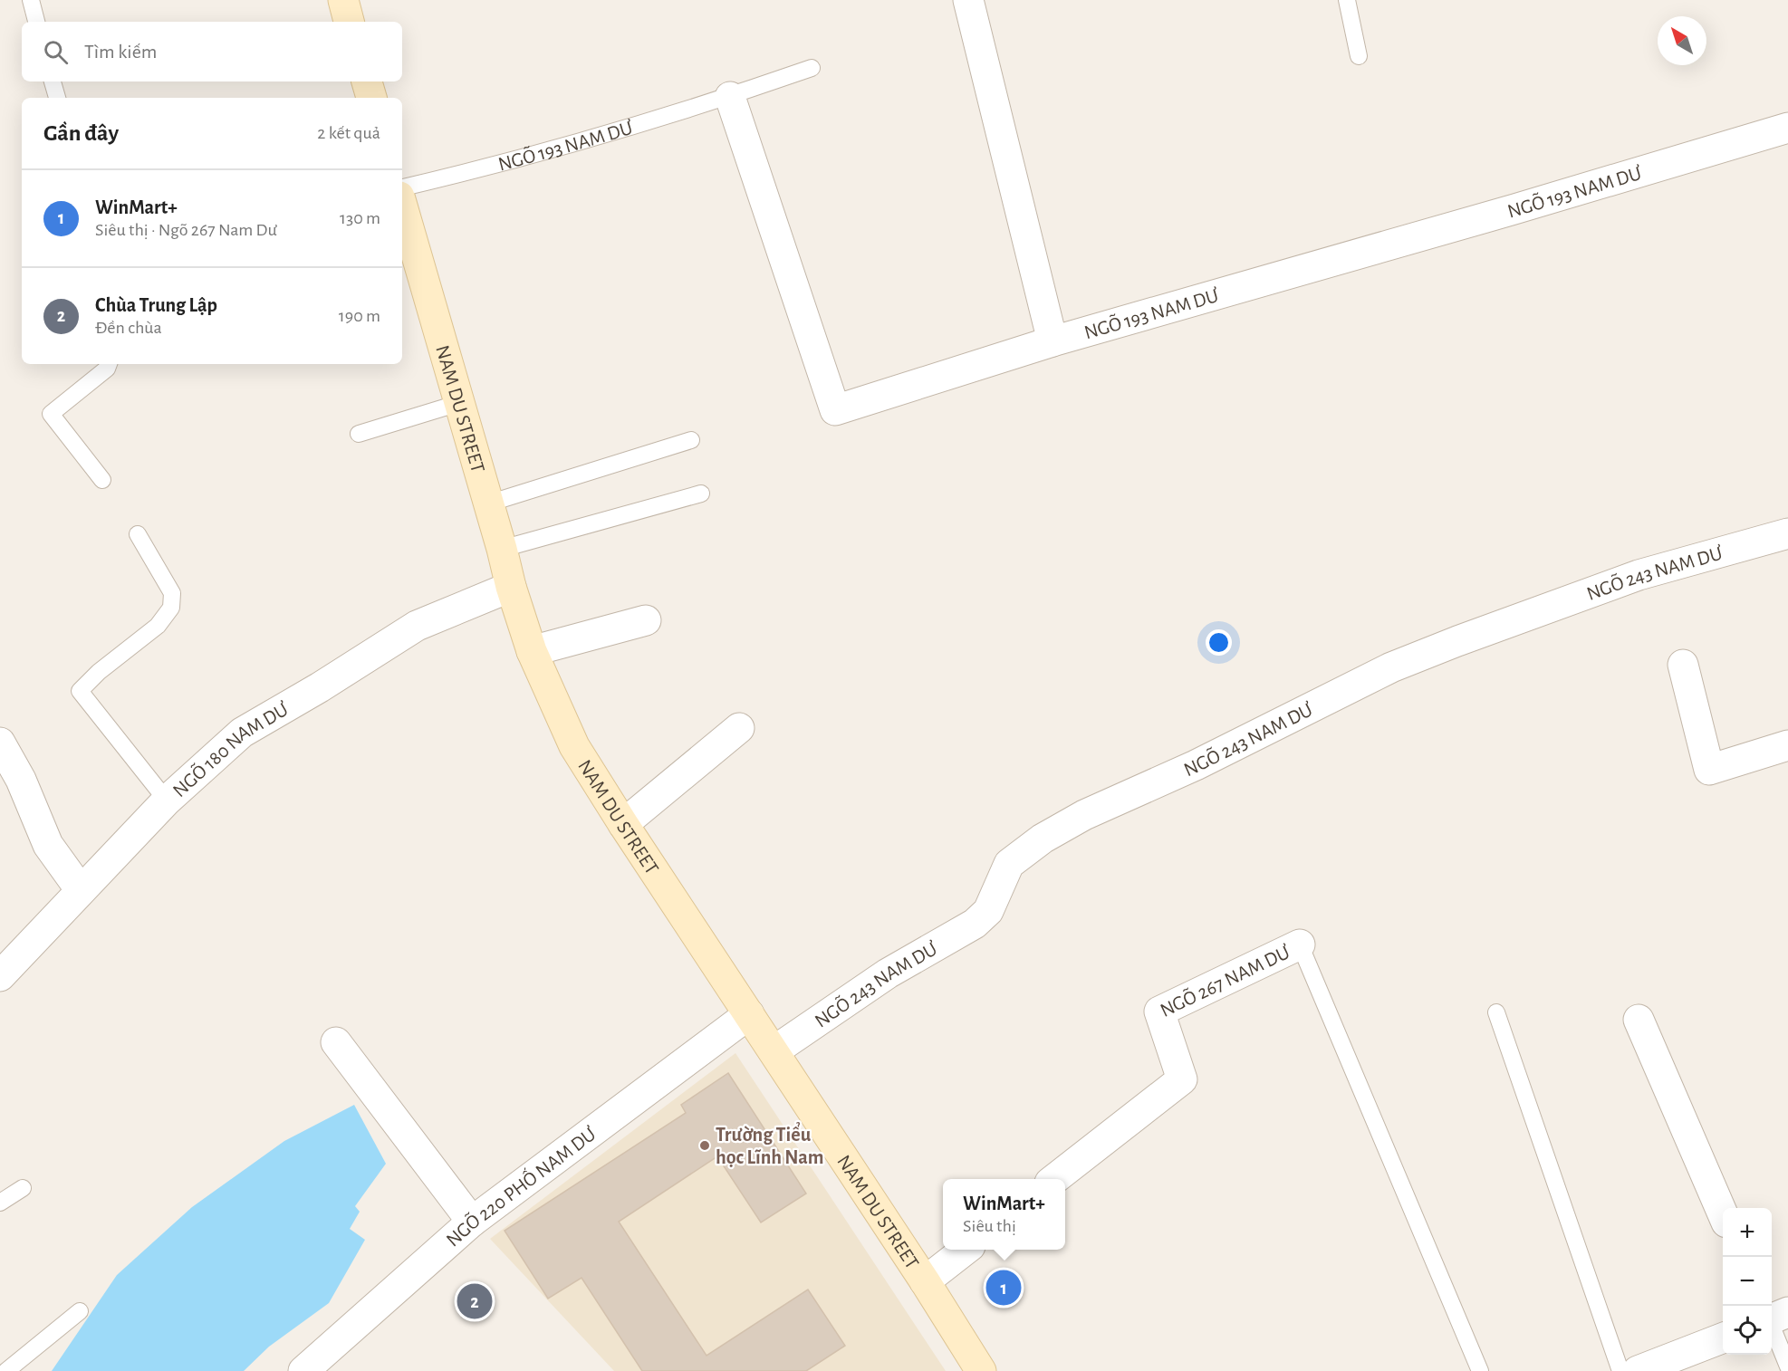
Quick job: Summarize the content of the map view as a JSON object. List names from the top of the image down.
{
  "streets": {
    "street": [
      "NGÕ 193 NAM DƯ",
      "NAM DU STREET",
      "NGÕ 243 NAM DƯ",
      "NGÕ 180 NAM DƯ",
      "NGÕ 267 NAM DƯ",
      "NGÕ 220 PHỐ NAM DƯ"
    ]
  },
  "crossings": [
    ["NAM DU STREET", "NGÕ 243 NAM DƯ"],
    ["NAM DU STREET", "NGÕ 180 NAM DƯ"],
    ["NAM DU STREET", "NGÕ 220 PHỐ NAM DƯ"]
  ],
  "places": ["Trường Tiểu học Lĩnh Nam"],
  "north": "top left",
  "page": {
    "search": "Tìm kiếm",
    "heading": ["Gần đây", "2 kết quả"],
    "list": [
      {
        "mark": "1",
        "name": "WinMart+",
        "note": "Siêu thị · Ngõ 267 Nam Dư",
        "value": "130 m"
      },
      {
        "mark": "2",
        "name": "Chùa Trung Lập",
        "note": "Đền chùa",
        "value": "190 m"
      }
    ],
    "popup": ["WinMart+", "Siêu thị"],
    "map_buttons": ["+", "−"],
    "pins": ["1", "2"]
  }
}
